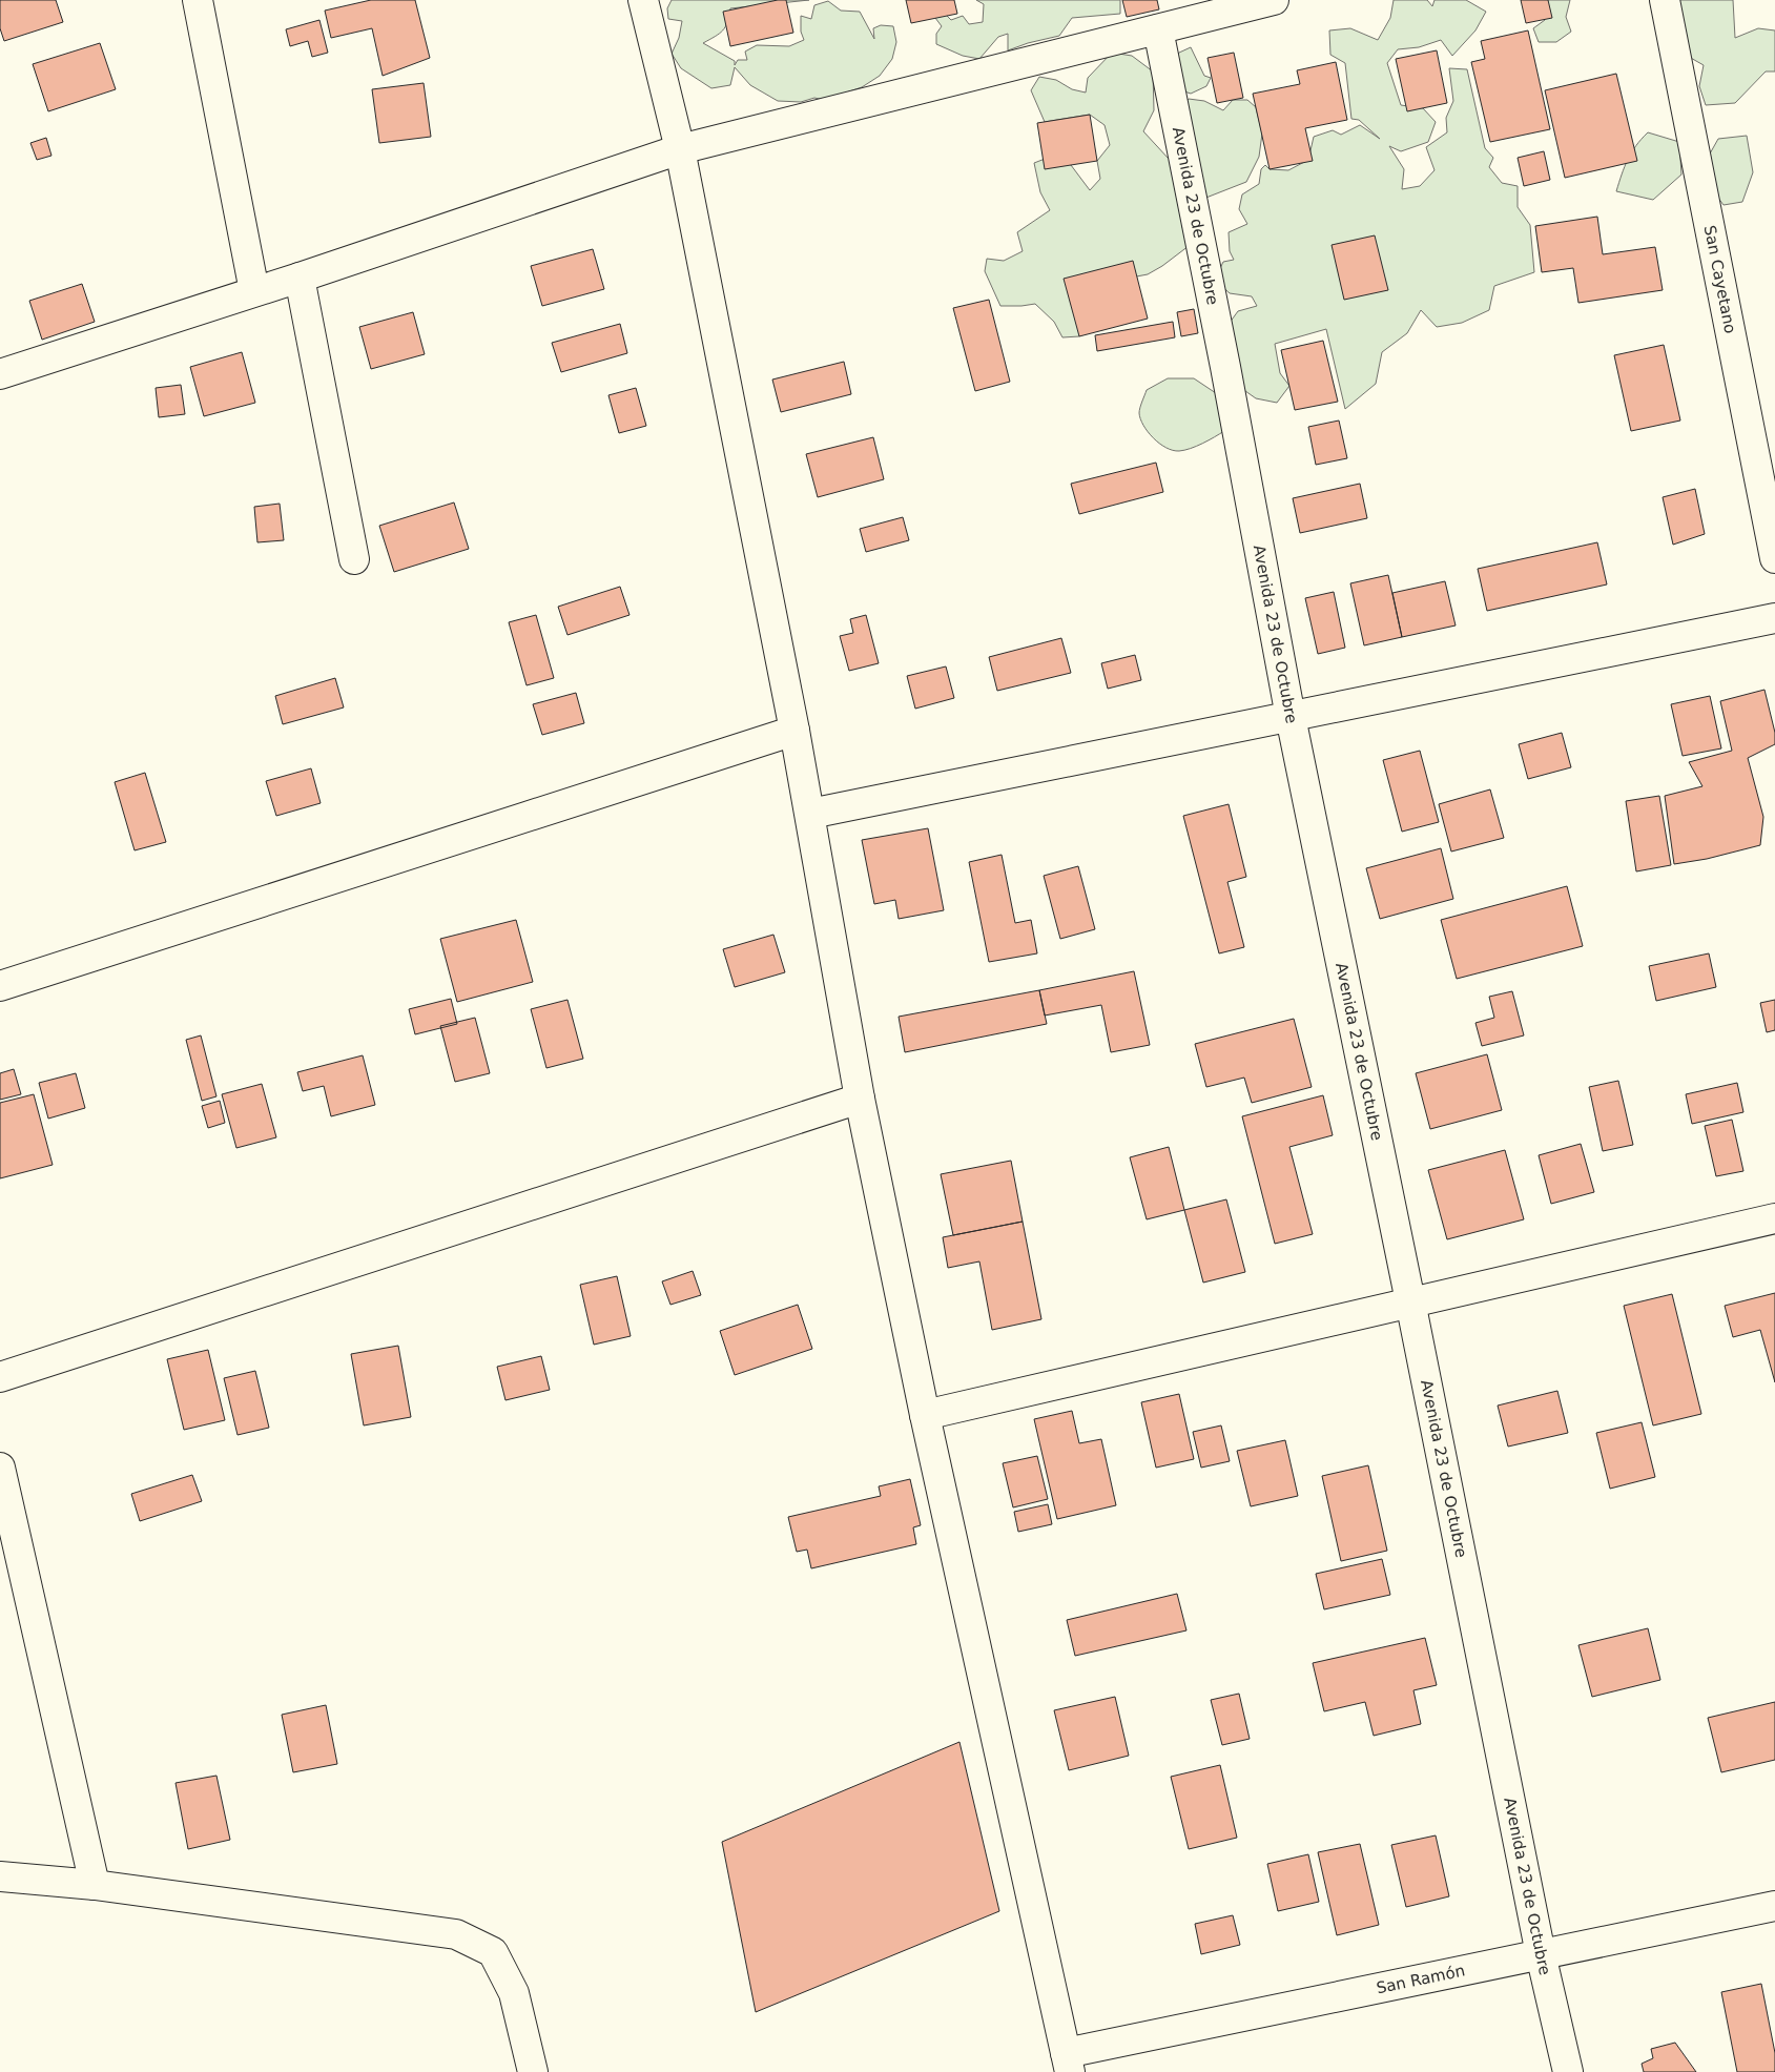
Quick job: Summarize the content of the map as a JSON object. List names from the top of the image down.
{
  "streets": {
    "street": ["Avenida 23 de Octubre", "San Cayetano", "San Ramón"]
  },
  "crossings": [
    ["Avenida 23 de Octubre", "San Ramón"]
  ]
}
